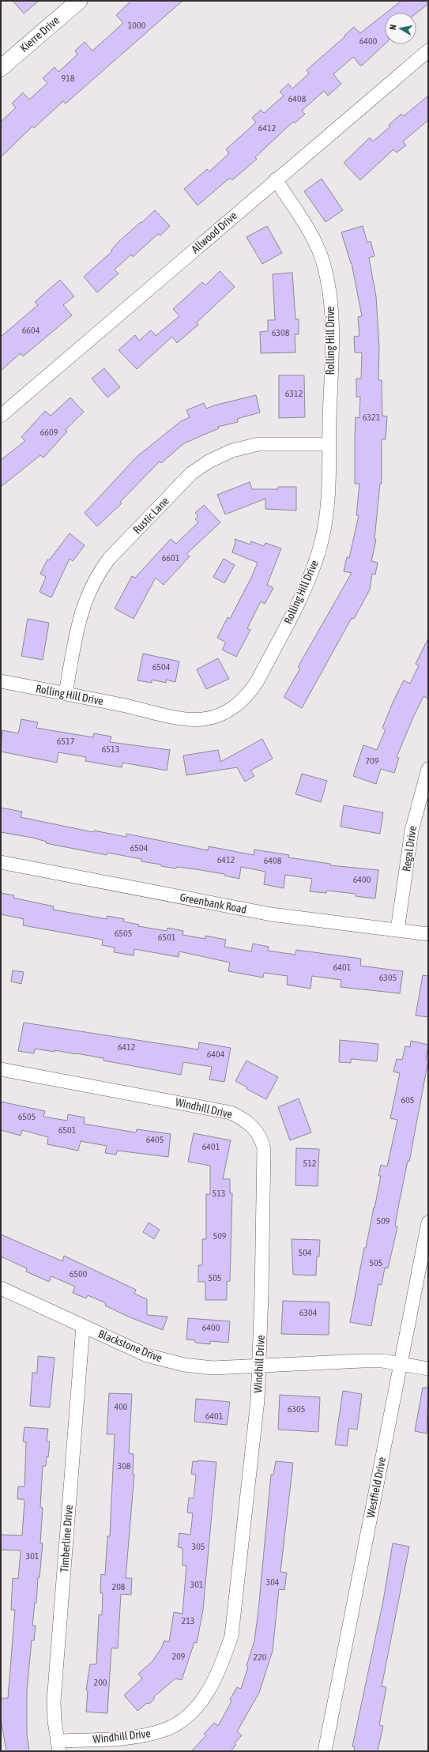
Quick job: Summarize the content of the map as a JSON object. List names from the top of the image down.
{
  "streets": {
    "street": [
      "Kierre Drive",
      "Allwood Drive",
      "Rolling Hill Drive",
      "Rustic Lane",
      "Regal Drive",
      "Greenbank Road",
      "Windhill Drive",
      "Blackstone Drive",
      "Westfield Drive",
      "Timberline Drive"
    ]
  },
  "crossings": [
    ["Allwood Drive", "Rolling Hill Drive"],
    ["Rolling Hill Drive", "Rustic Lane"],
    ["Regal Drive", "Greenbank Road"],
    ["Windhill Drive", "Blackstone Drive"],
    ["Windhill Drive", "Timberline Drive"],
    ["Blackstone Drive", "Westfield Drive"],
    ["Blackstone Drive", "Timberline Drive"]
  ],
  "house_numbers": [
    "1000",
    "6400",
    "918",
    "6408",
    "6412",
    "6604",
    "6308",
    "6312",
    "6321",
    "6609",
    "6601",
    "6504",
    "6517",
    "6513",
    "709",
    "6504",
    "6412",
    "6408",
    "6400",
    "6505",
    "6501",
    "6401",
    "6305",
    "6412",
    "6404",
    "605",
    "6505",
    "6501",
    "6405",
    "6401",
    "512",
    "513",
    "509",
    "509",
    "504",
    "505",
    "6500",
    "505",
    "6304",
    "6400",
    "400",
    "6305",
    "6401",
    "308",
    "305",
    "301",
    "304",
    "301",
    "208",
    "213",
    "209",
    "220",
    "200"
  ],
  "north": "left"
}
